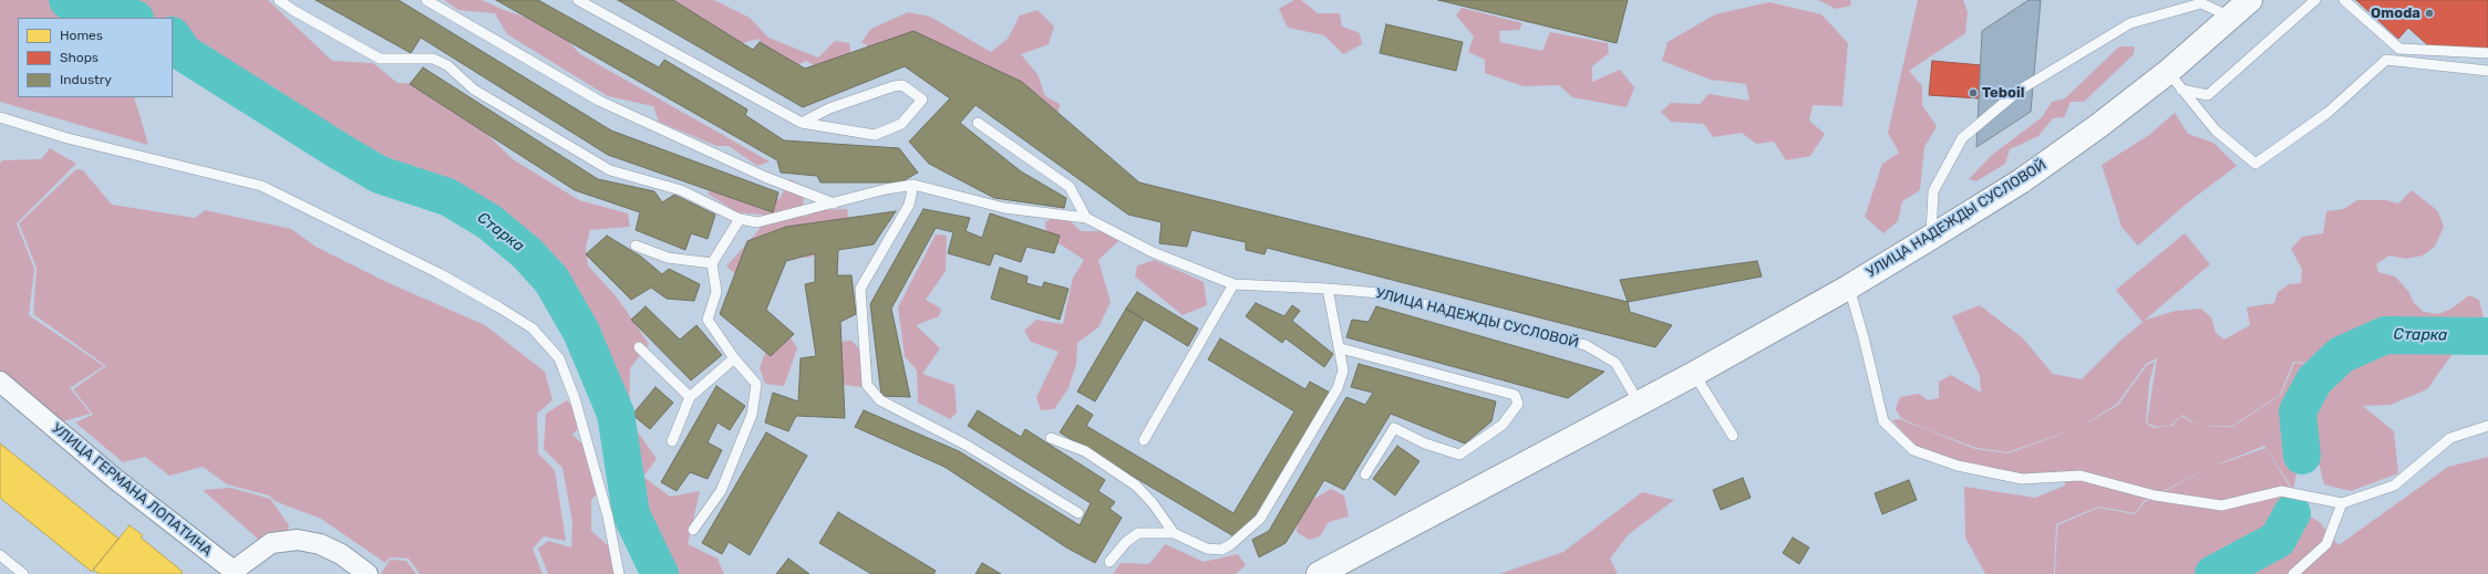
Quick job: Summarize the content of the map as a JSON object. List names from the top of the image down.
{
  "streets": {
    "main road": ["УЛИЦА НАДЕЖДЫ СУСЛОВОЙ"],
    "street": ["УЛИЦА ГЕРМАНА ЛОПАТИНА"]
  },
  "water": ["Старка"],
  "places": ["Omoda", "Teboil"],
  "legend": ["Homes", "Shops", "Industry"]
}
